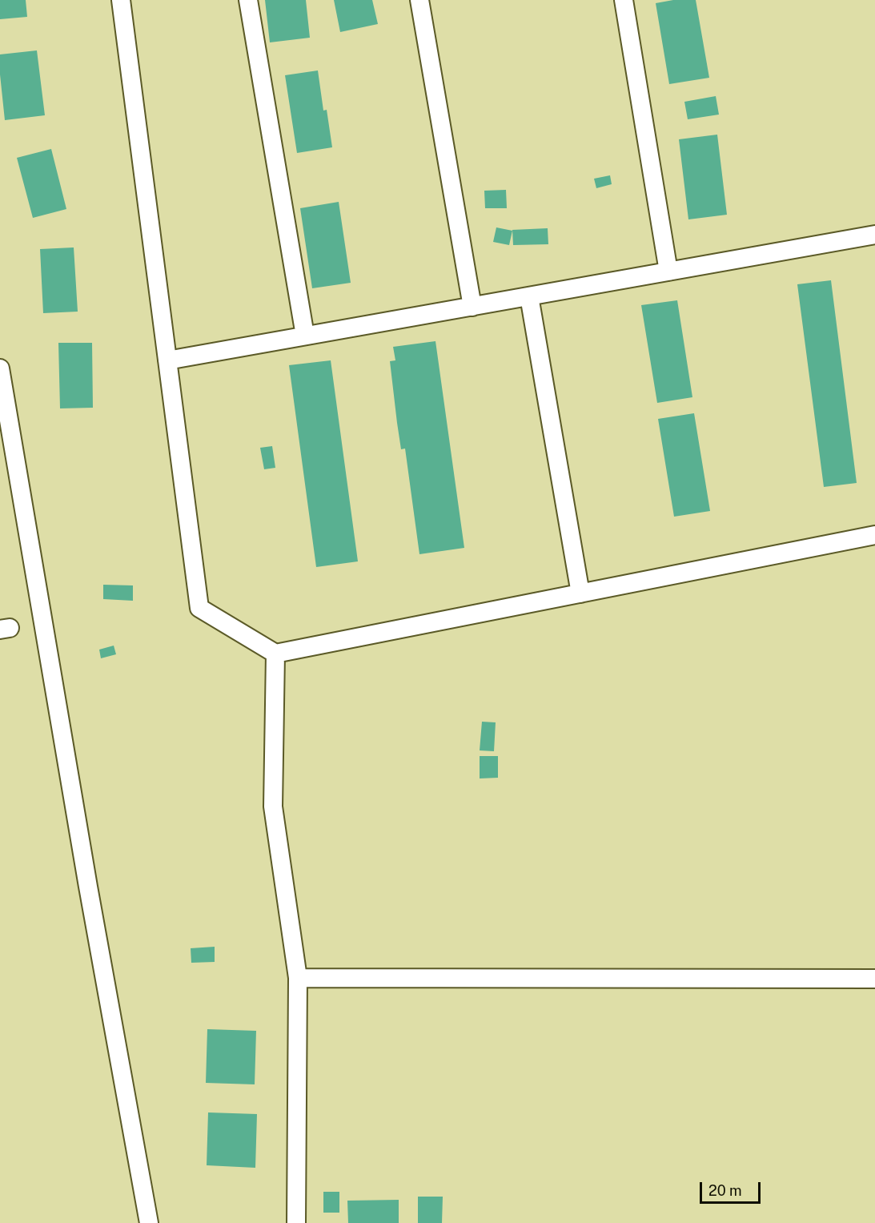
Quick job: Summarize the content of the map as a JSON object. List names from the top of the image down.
{
  "scale_bar": "20 m"
}
